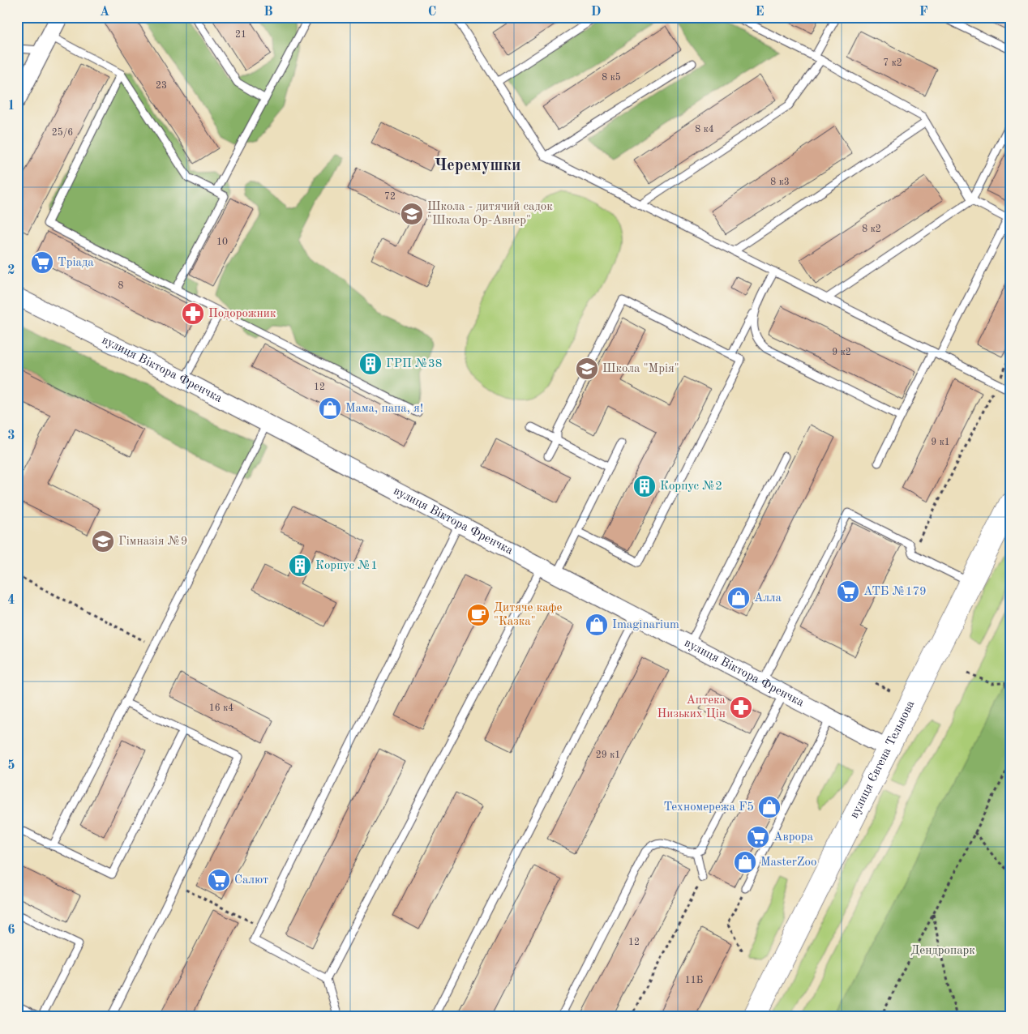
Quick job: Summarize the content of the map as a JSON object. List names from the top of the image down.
{
  "streets": {
    "main road": ["вулиця Євгена Тельнова"],
    "street": ["вулиця Віктора Френчка"]
  },
  "crossings": [
    ["вулиця Віктора Френчка", "вулиця Євгена Тельнова"]
  ],
  "districts": ["Черемушки"],
  "parks": ["Дендропарк"],
  "places": {
    "school or university": ["Школа - дитячий садок \"Школа Ор-Авнер\"", "Школа \"Мрія\"", "Гімназія №9"],
    "supermarket": [
      "Тріада",
      "АТБ №179",
      "Аврора",
      "Салют"
    ],
    "pharmacy": ["Подорожник", "Аптека Низьких Цін"],
    "building": ["ГРП №38", "Корпус №2", "Корпус №1"],
    "shop": [
      "Мама, папа, я!",
      "Алла",
      "Imaginarium",
      "Техномережа F5",
      "MasterZoo"
    ],
    "cafe": ["Дитяче кафе \"Казка\""]
  },
  "house_numbers": [
    "21",
    "7 к2",
    "8 к5",
    "23",
    "8 к4",
    "25/6",
    "8 к3",
    "72",
    "8 к2",
    "10",
    "8",
    "9 к2",
    "12",
    "9 к1",
    "16 к4",
    "29 к1",
    "12",
    "11Б"
  ],
  "grid": {
    "columns": [
      "A",
      "B",
      "C",
      "D",
      "E",
      "F"
    ],
    "rows": [
      "1",
      "2",
      "3",
      "4",
      "5",
      "6"
    ]
  }
}
